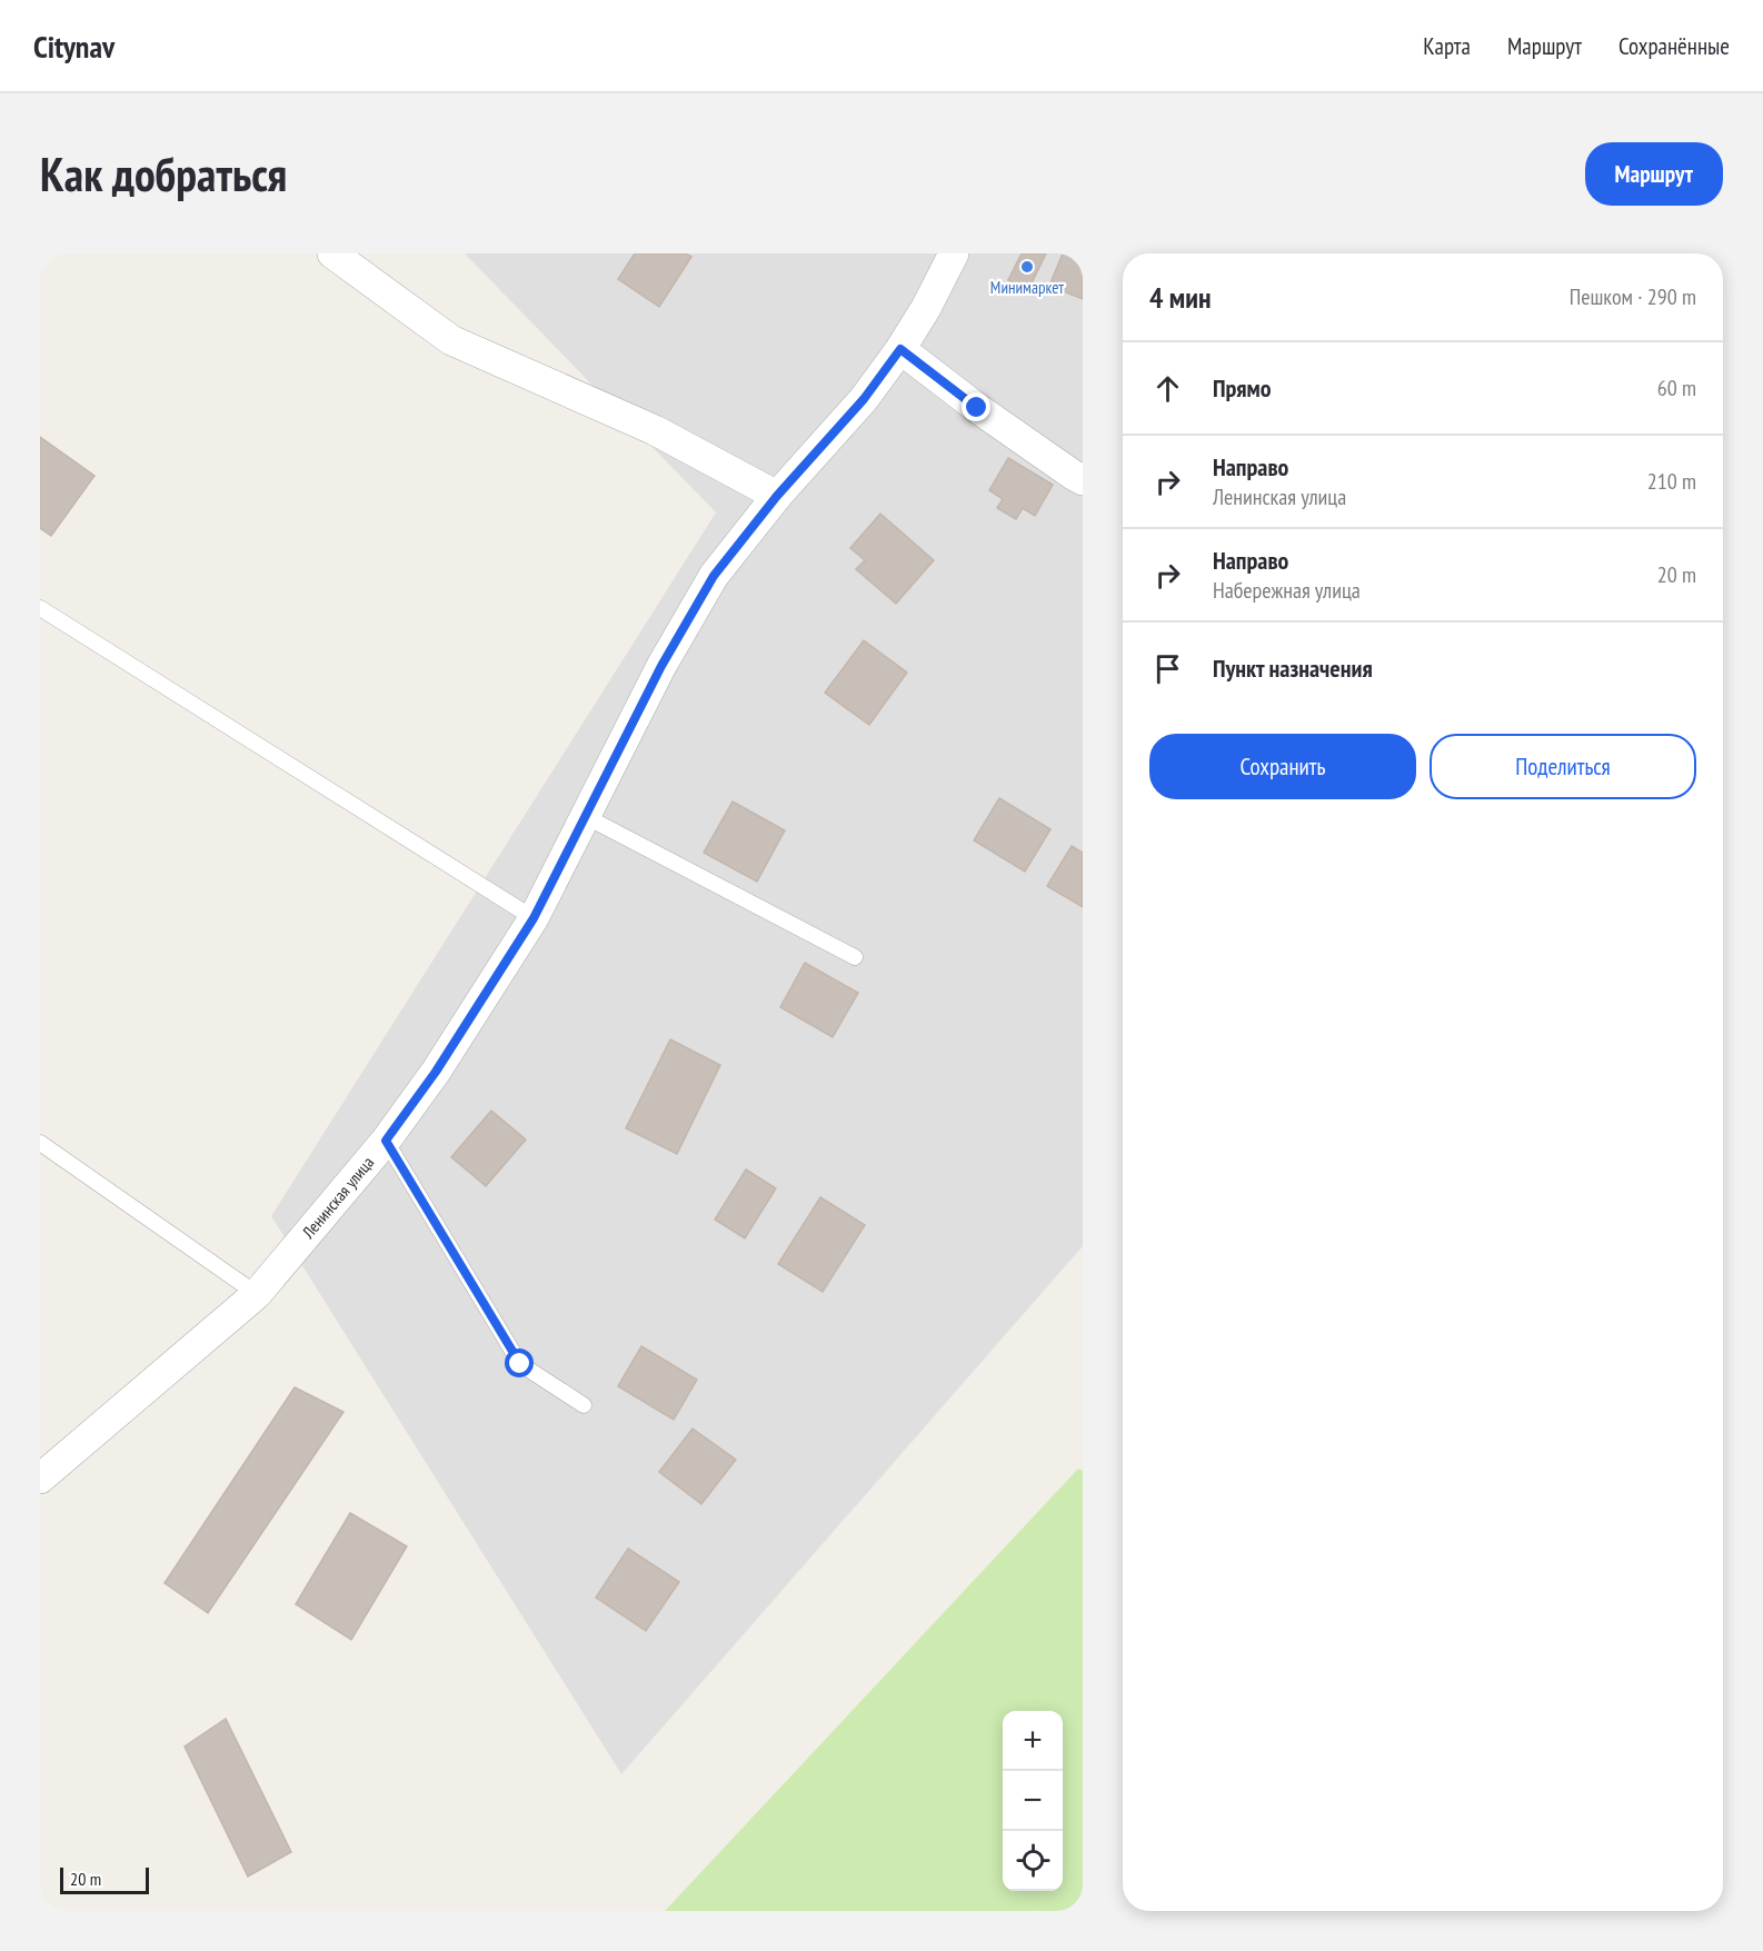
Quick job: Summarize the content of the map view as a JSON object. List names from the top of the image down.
{
  "streets": {
    "street": ["Ленинская улица"]
  },
  "places": ["Минимаркет"],
  "scale_bar": "20 m",
  "page": {
    "header": "Citynav",
    "nav": ["Карта", "Маршрут", "Сохранённые"],
    "buttons": [
      "Маршрут",
      ["Сохранить", "Поделиться"]
    ],
    "title": "Как добраться",
    "heading": ["4 мин", "Пешком · 290 m"],
    "list": [
      ["Прямо", "60 m"],
      ["Направо", "Ленинская улица", "210 m"],
      ["Направо", "Набережная улица", "20 m"],
      "Пункт назначения"
    ],
    "map_buttons": ["+", "−"],
    "scale": "20 m"
  }
}
